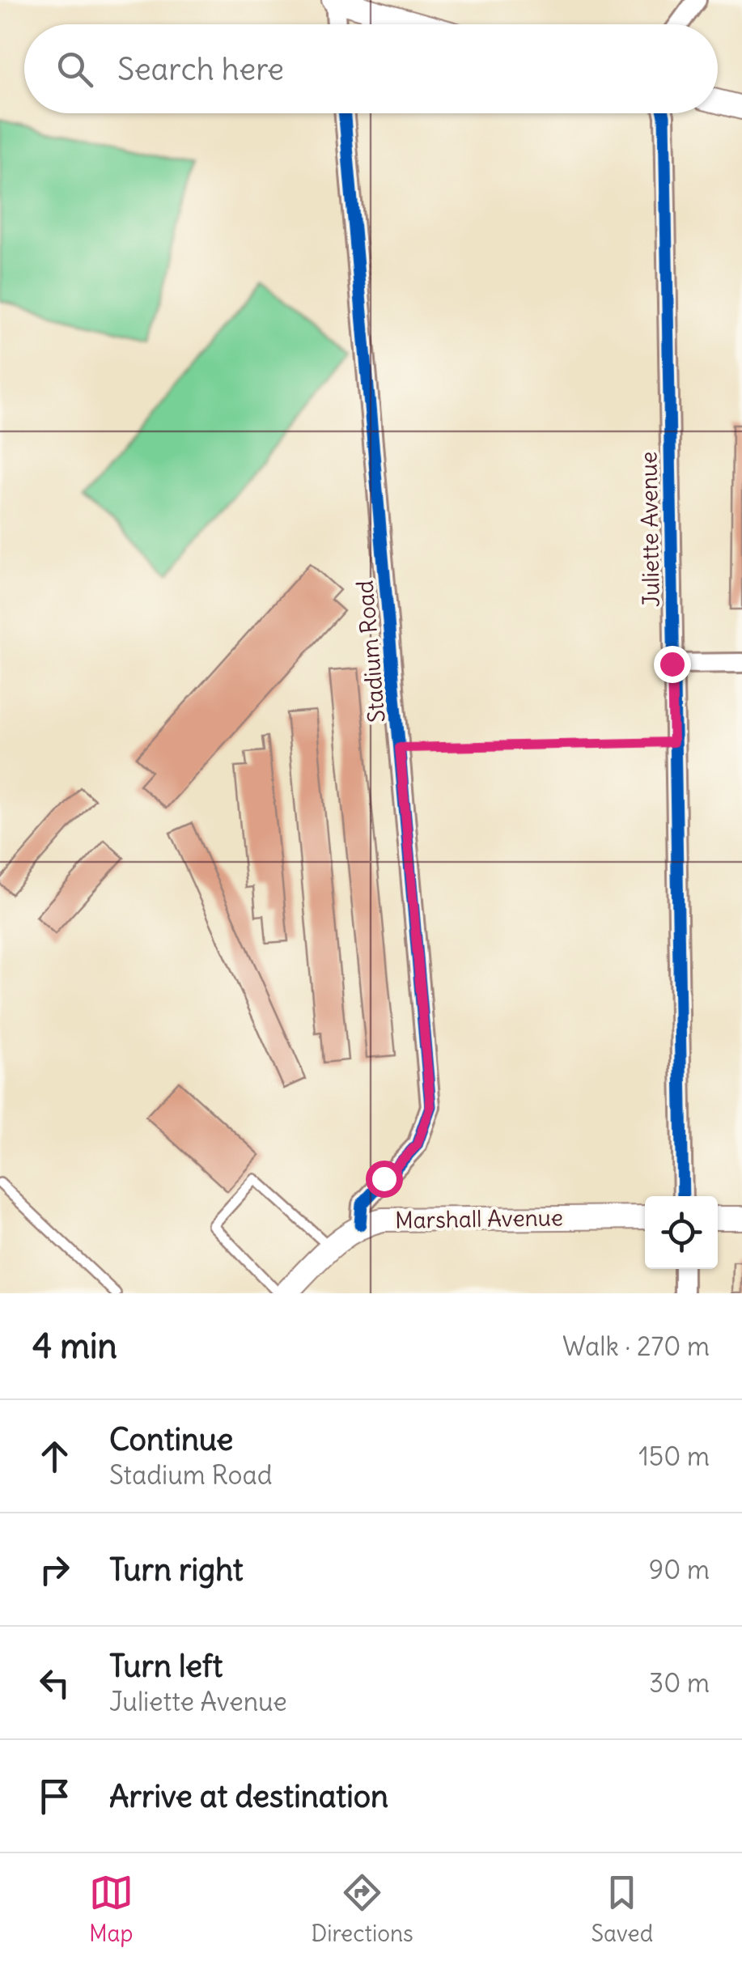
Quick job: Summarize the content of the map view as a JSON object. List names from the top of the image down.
{
  "streets": {
    "street": ["Juliette Avenue", "Stadium Road", "Marshall Avenue"]
  },
  "crossings": [
    ["Stadium Road", "Marshall Avenue"]
  ],
  "page": {
    "search": "Search here",
    "heading": ["4 min", "Walk · 270 m"],
    "list": [
      ["Continue", "Stadium Road", "150 m"],
      ["Turn right", "90 m"],
      ["Turn left", "Juliette Avenue", "30 m"],
      "Arrive at destination"
    ],
    "nav": ["Map", "Directions", "Saved"]
  }
}
